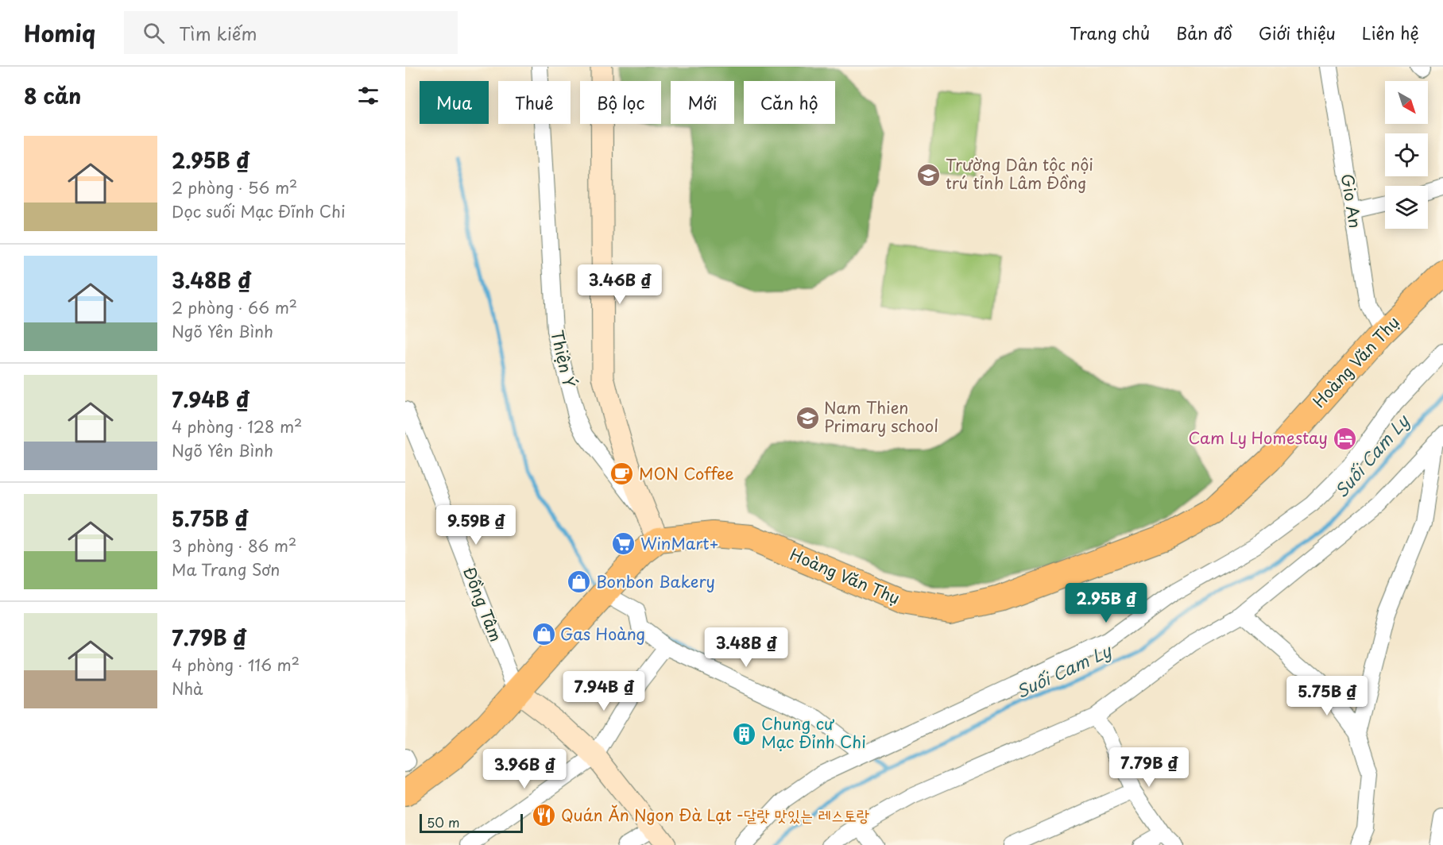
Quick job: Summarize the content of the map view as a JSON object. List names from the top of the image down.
{
  "streets": {
    "main road": ["Hoàng Văn Thụ"],
    "street": ["Gio An", "Thiện Ý", "Đồng Tâm"]
  },
  "crossings": [
    ["Gio An", "Hoàng Văn Thụ"]
  ],
  "water": ["Suối Cam Ly"],
  "places": {
    "school or university": ["Trường Dân tộc nội trú tỉnh Lâm Đồng", "Nam Thien Primary school"],
    "hotel": ["Cam Ly Homestay"],
    "cafe": ["MON Coffee"],
    "supermarket": ["WinMart+"],
    "shop": ["Bonbon Bakery", "Gas Hoàng"],
    "building": ["Chung cư Mạc Đỉnh Chi"],
    "restaurant": ["Quán Ăn Ngon Đà Lạt -달랏 맛있는 레스토랑"]
  },
  "scale_bar": "50 m",
  "north": "bottom right",
  "page": {
    "header": "Homiq",
    "search": "Tìm kiếm",
    "nav": [
      "Trang chủ",
      "Bản đồ",
      "Giới thiệu",
      "Liên hệ"
    ],
    "heading": "8 căn",
    "chip": [
      "Mua",
      "Thuê",
      "Bộ lọc",
      "Mới",
      "Căn hộ"
    ],
    "list": [
      {
        "name": "2.95B ₫",
        "note": "2 phòng · 56 m² · Dọc suối Mạc Đĩnh Chi"
      },
      {
        "name": "3.48B ₫",
        "note": "2 phòng · 66 m² · Ngõ Yên Bình"
      },
      {
        "name": "7.94B ₫",
        "note": "4 phòng · 128 m² · Ngõ Yên Bình"
      },
      {
        "name": "5.75B ₫",
        "note": "3 phòng · 86 m² · Ma Trang Sơn"
      },
      {
        "name": "7.79B ₫",
        "note": "4 phòng · 116 m² · Nhà"
      }
    ],
    "price": [
      "3.46B ₫",
      "9.59B ₫",
      "2.95B ₫",
      "3.48B ₫",
      "7.94B ₫",
      "5.75B ₫",
      "7.79B ₫",
      "3.96B ₫"
    ],
    "scale": "50 m"
  }
}
